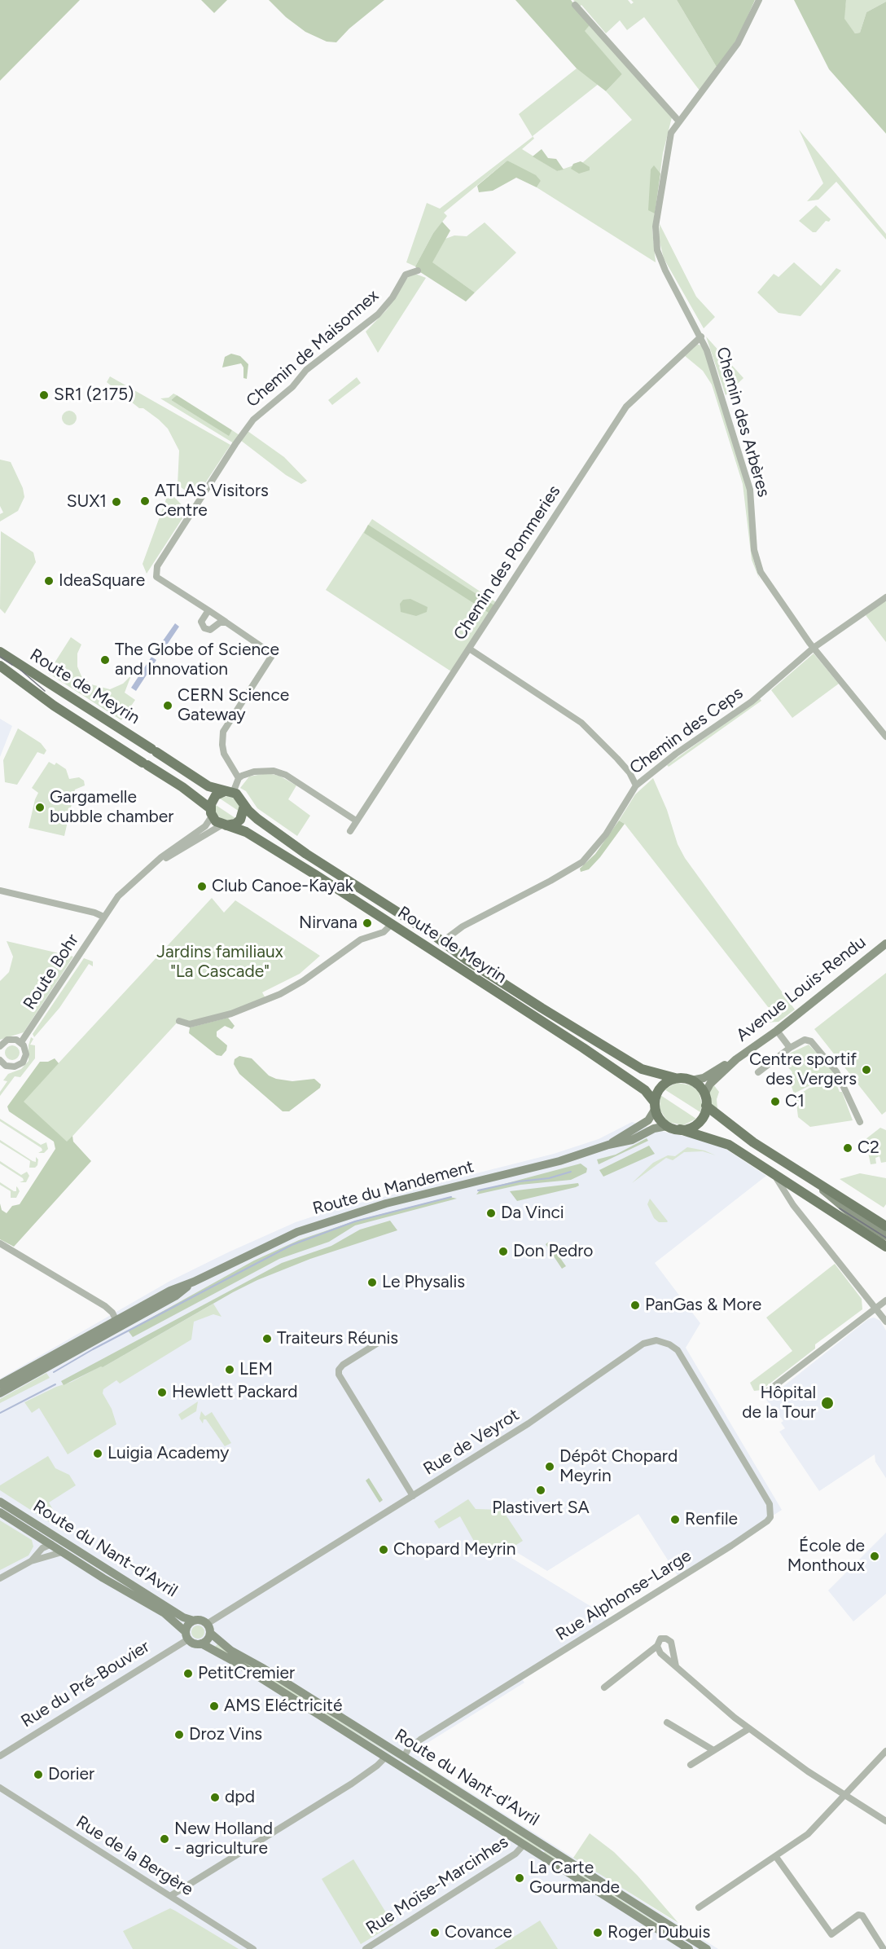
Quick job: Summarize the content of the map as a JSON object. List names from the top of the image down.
{
  "streets": {
    "main road": [
      "Route de Meyrin",
      "Avenue Louis-Rendu",
      "Route du Mandement",
      "Route du Nant-d'Avril"
    ],
    "street": [
      "Chemin de Maisonnex",
      "Chemin des Arbères",
      "Chemin des Pommeries",
      "Chemin des Ceps",
      "Route Bohr",
      "Rue de Veyrot",
      "Rue Alphonse-Large",
      "Rue du Pré-Bouvier",
      "Rue de la Bergère",
      "Rue Moïse-Marcinhes"
    ]
  },
  "crossings": [
    ["Chemin des Arbères", "Chemin des Pommeries"],
    ["Chemin des Arbères", "Chemin des Ceps"],
    ["Route de Meyrin", "Chemin des Ceps"],
    ["Route de Meyrin", "Avenue Louis-Rendu"],
    ["Route de Meyrin", "Route du Mandement"],
    ["Avenue Louis-Rendu", "Route du Mandement"],
    ["Rue de Veyrot", "Route du Nant-d'Avril"],
    ["Rue de Veyrot", "Rue Alphonse-Large"],
    ["Rue de Veyrot", "Rue du Pré-Bouvier"],
    ["Route du Nant-d'Avril", "Rue Alphonse-Large"],
    ["Route du Nant-d'Avril", "Rue du Pré-Bouvier"],
    ["Route du Nant-d'Avril", "Rue Moïse-Marcinhes"]
  ],
  "parks": ["Jardins familiaux \"La Cascade\""],
  "places": [
    "SR1 (2175)",
    "ATLAS Visitors Centre",
    "SUX1",
    "IdeaSquare",
    "The Globe of Science and Innovation",
    "CERN Science Gateway",
    "Gargamelle bubble chamber",
    "Club Canoe-Kayak",
    "Nirvana",
    "Centre sportif des Vergers",
    "C1",
    "C2",
    "Da Vinci",
    "Don Pedro",
    "Le Physalis",
    "PanGas & More",
    "Traiteurs Réunis",
    "LEM",
    "Hewlett Packard",
    "Hôpital de la Tour",
    "Luigia Academy",
    "Dépôt Chopard Meyrin",
    "Plastivert SA",
    "Renfile",
    "Chopard Meyrin",
    "École de Monthoux",
    "PetitCremier",
    "AMS Eléctricité",
    "Droz Vins",
    "Dorier",
    "dpd",
    "New Holland - agriculture",
    "La Carte Gourmande",
    "Covance",
    "Roger Dubuis"
  ]
}
